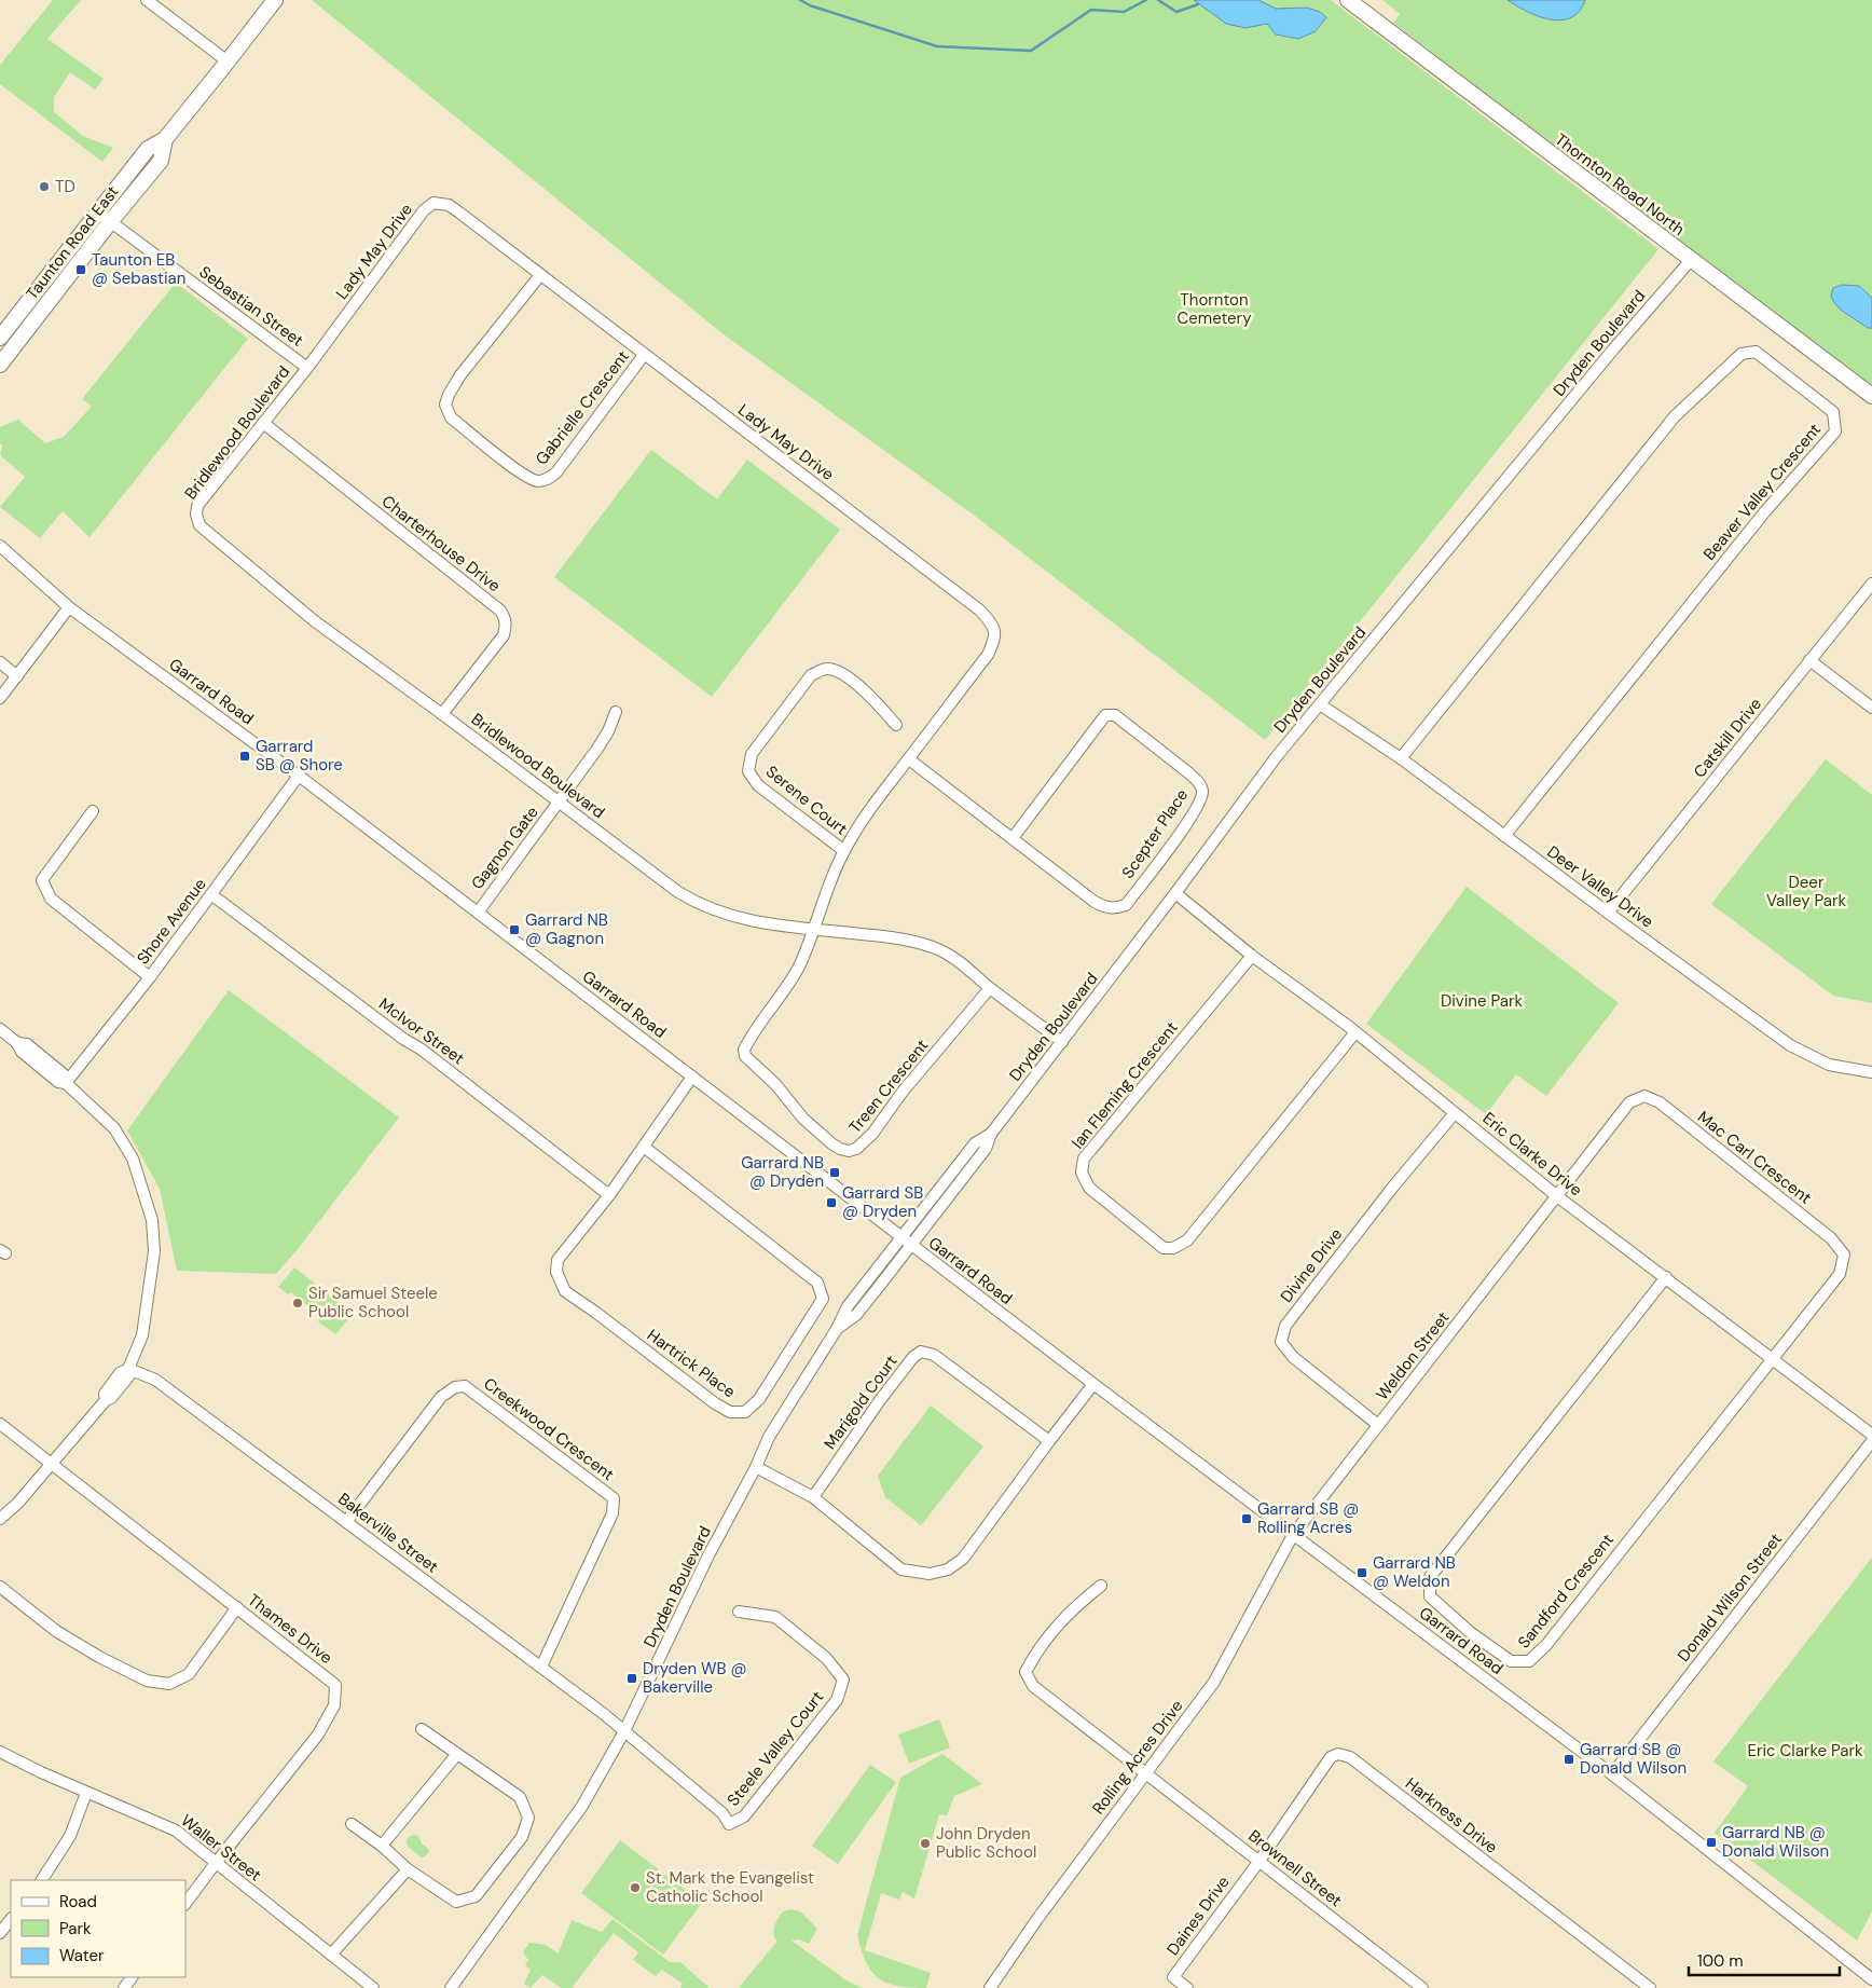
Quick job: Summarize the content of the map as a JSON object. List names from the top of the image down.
{
  "streets": {
    "main road": ["Thornton Road North", "Taunton Road East"],
    "street": [
      "Lady May Drive",
      "Sebastian Street",
      "Dryden Boulevard",
      "Gabrielle Crescent",
      "Bridlewood Boulevard",
      "Beaver Valley Crescent",
      "Charterhouse Drive",
      "Garrard Road",
      "Catskill Drive",
      "Serene Court",
      "Scepter Place",
      "Gagnon Gate",
      "Deer Valley Drive",
      "Shore Avenue",
      "McIvor Street",
      "Ian Fleming Crescent",
      "Treen Crescent",
      "Eric Clarke Drive",
      "Mac Carl Crescent",
      "Divine Drive",
      "Weldon Street",
      "Hartrick Place",
      "Marigold Court",
      "Creekwood Crescent",
      "Bakerville Street",
      "Sandford Crescent",
      "Donald Wilson Street",
      "Thames Drive",
      "Steele Valley Court",
      "Rolling Acres Drive",
      "Harkness Drive",
      "Waller Street",
      "Brownell Street",
      "Daines Drive"
    ]
  },
  "crossings": [
    ["Thornton Road North", "Dryden Boulevard"],
    ["Taunton Road East", "Sebastian Street"],
    ["Lady May Drive", "Sebastian Street"],
    ["Lady May Drive", "Gabrielle Crescent"],
    ["Lady May Drive", "Bridlewood Boulevard"],
    ["Lady May Drive", "Serene Court"],
    ["Lady May Drive", "Scepter Place"],
    ["Lady May Drive", "Treen Crescent"],
    ["Sebastian Street", "Bridlewood Boulevard"],
    ["Dryden Boulevard", "Bridlewood Boulevard"],
    ["Dryden Boulevard", "Garrard Road"],
    ["Dryden Boulevard", "Deer Valley Drive"],
    ["Dryden Boulevard", "Eric Clarke Drive"],
    ["Dryden Boulevard", "Bakerville Street"],
    ["Dryden Boulevard", "Steele Valley Court"],
    ["Bridlewood Boulevard", "Charterhouse Drive"],
    ["Bridlewood Boulevard", "Gagnon Gate"],
    ["Bridlewood Boulevard", "Treen Crescent"],
    ["Beaver Valley Crescent", "Deer Valley Drive"],
    ["Garrard Road", "Gagnon Gate"],
    ["Garrard Road", "Shore Avenue"],
    ["Garrard Road", "Weldon Street"],
    ["Garrard Road", "Hartrick Place"],
    ["Garrard Road", "Donald Wilson Street"],
    ["Garrard Road", "Rolling Acres Drive"],
    ["Catskill Drive", "Deer Valley Drive"],
    ["Shore Avenue", "McIvor Street"],
    ["McIvor Street", "Hartrick Place"],
    ["Ian Fleming Crescent", "Eric Clarke Drive"],
    ["Eric Clarke Drive", "Mac Carl Crescent"],
    ["Eric Clarke Drive", "Divine Drive"],
    ["Eric Clarke Drive", "Weldon Street"],
    ["Eric Clarke Drive", "Sandford Crescent"],
    ["Mac Carl Crescent", "Weldon Street"],
    ["Mac Carl Crescent", "Sandford Crescent"],
    ["Divine Drive", "Weldon Street"],
    ["Weldon Street", "Rolling Acres Drive"],
    ["Creekwood Crescent", "Bakerville Street"],
    ["Bakerville Street", "Steele Valley Court"],
    ["Thames Drive", "Waller Street"],
    ["Rolling Acres Drive", "Brownell Street"],
    ["Harkness Drive", "Brownell Street"],
    ["Harkness Drive", "Daines Drive"],
    ["Brownell Street", "Daines Drive"]
  ],
  "parks": [
    "Thornton Cemetery",
    "Deer Valley Park",
    "Divine Park",
    "Eric Clarke Park"
  ],
  "places": {
    "other": [
      "TD",
      "Sir Samuel Steele Public School",
      "John Dryden Public School",
      "St. Mark the Evangelist Catholic School"
    ],
    "transit": [
      "Taunton EB @ Sebastian",
      "Garrard SB @ Shore",
      "Garrard NB @ Gagnon",
      "Garrard NB @ Dryden",
      "Garrard SB @ Dryden",
      "Garrard SB @ Rolling Acres",
      "Garrard NB @ Weldon",
      "Dryden WB @ Bakerville",
      "Garrard SB @ Donald Wilson",
      "Garrard NB @ Donald Wilson"
    ]
  },
  "legend": ["Road", "Park", "Water"],
  "scale_bar": "100 m"
}
